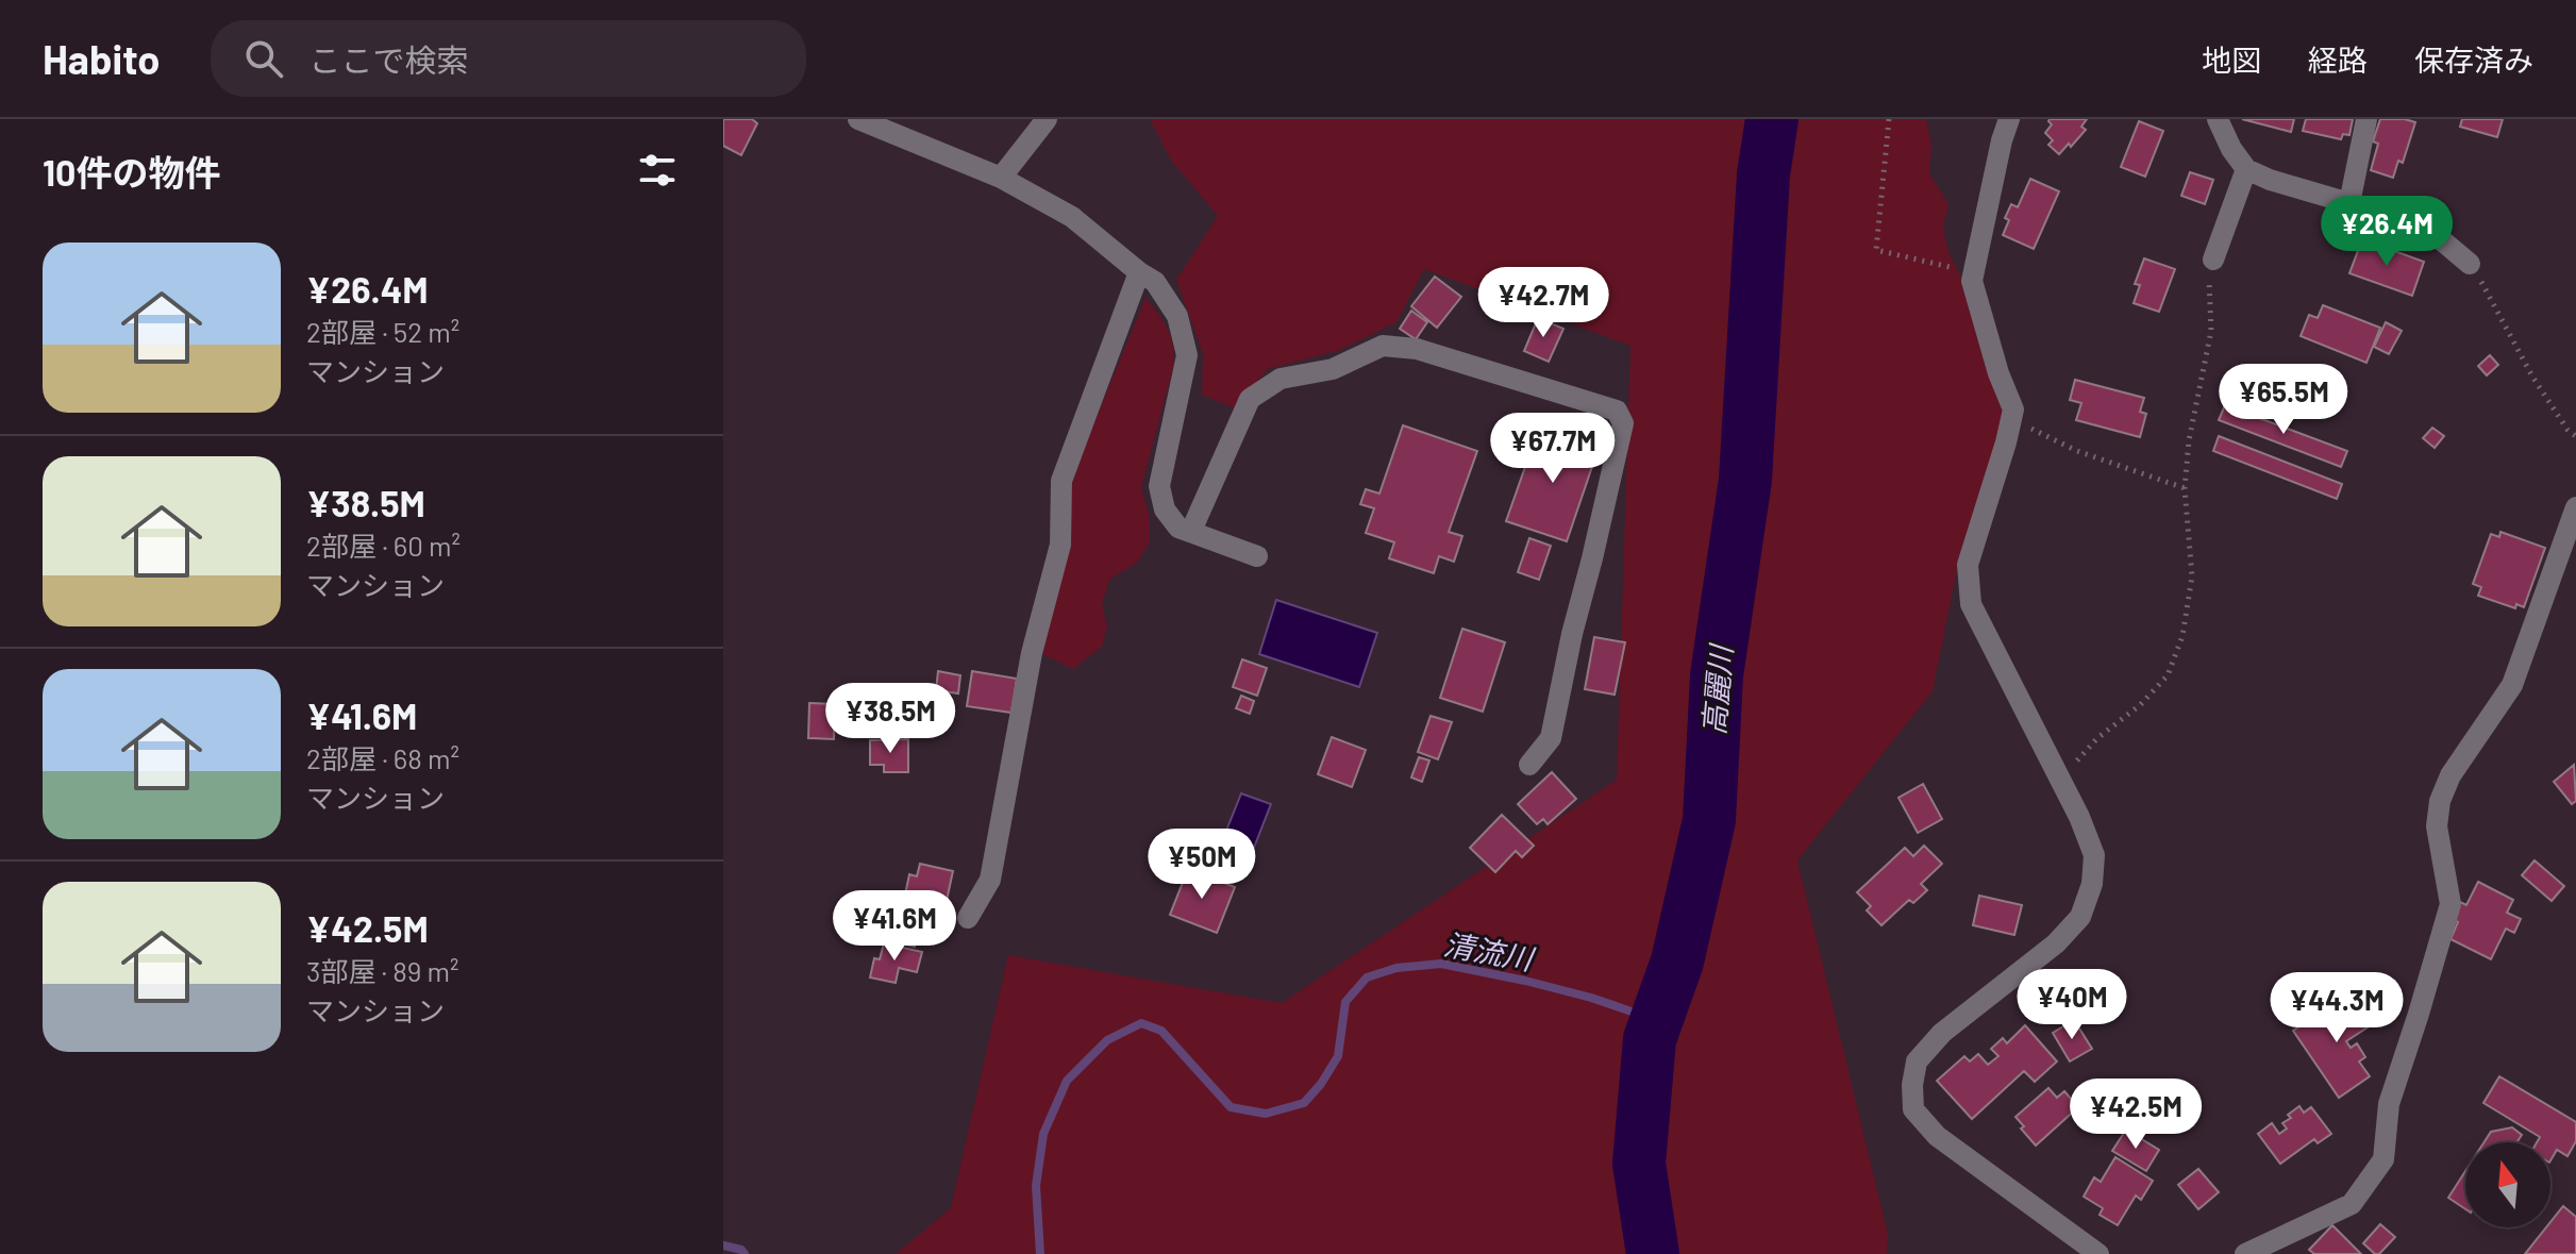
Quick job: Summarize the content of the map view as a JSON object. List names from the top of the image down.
{
  "water": ["高麗川", "清流川"],
  "north": "top",
  "page": {
    "header": "Habito",
    "search": "ここで検索",
    "nav": ["地図", "経路", "保存済み"],
    "heading": "10件の物件",
    "price": [
      "¥26.4M",
      "¥42.7M",
      "¥65.5M",
      "¥67.7M",
      "¥38.5M",
      "¥50M",
      "¥41.6M",
      "¥40M",
      "¥44.3M",
      "¥42.5M"
    ],
    "list": [
      {
        "name": "¥26.4M",
        "note": "2部屋 · 52 m² · マンション"
      },
      {
        "name": "¥38.5M",
        "note": "2部屋 · 60 m² · マンション"
      },
      {
        "name": "¥41.6M",
        "note": "2部屋 · 68 m² · マンション"
      },
      {
        "name": "¥42.5M",
        "note": "3部屋 · 89 m² · マンション"
      }
    ]
  }
}
